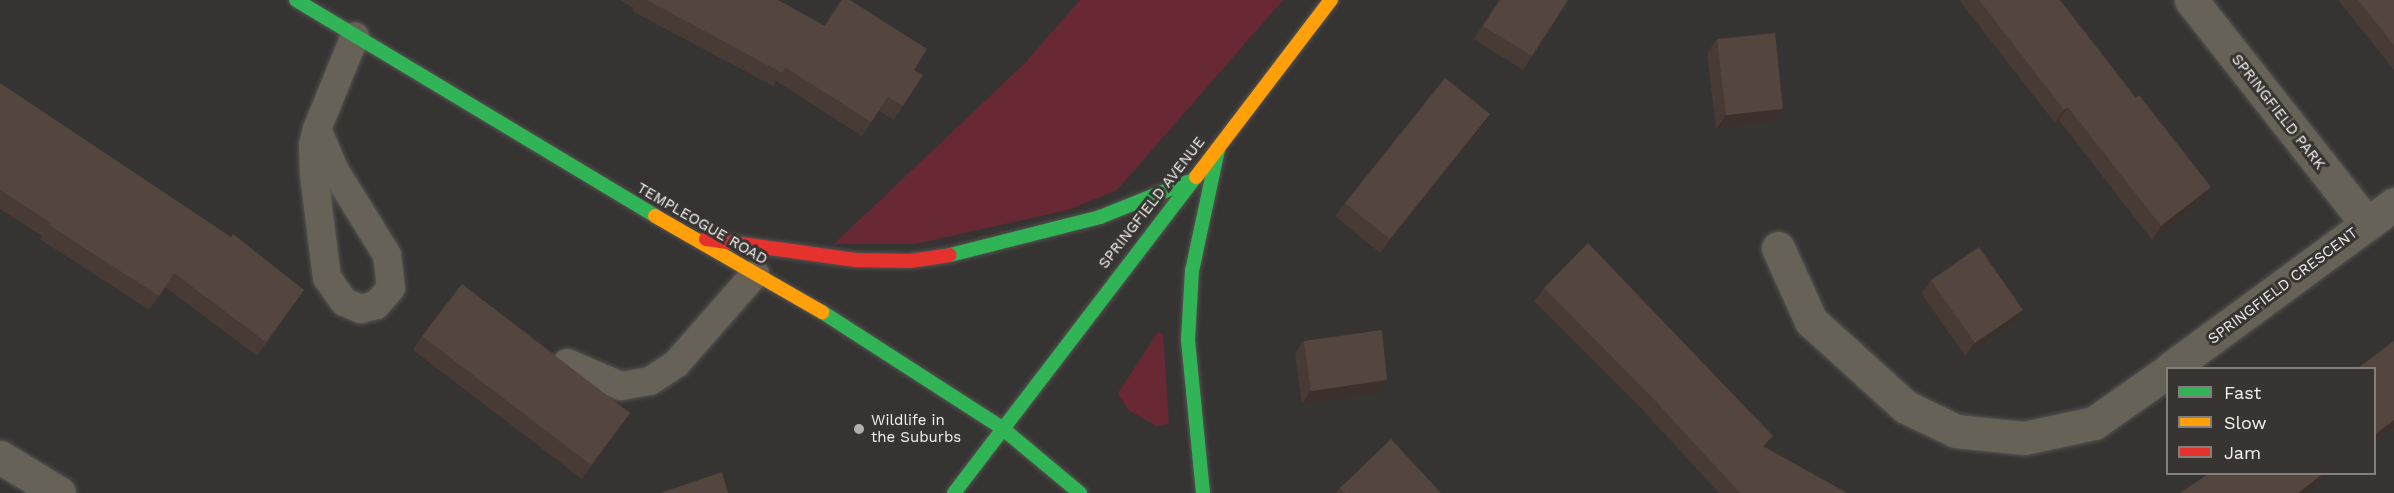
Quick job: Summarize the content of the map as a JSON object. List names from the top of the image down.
{
  "streets": {
    "main road": ["SPRINGFIELD AVENUE", "TEMPLEOGUE ROAD"],
    "street": ["SPRINGFIELD PARK", "SPRINGFIELD CRESCENT"]
  },
  "crossings": [
    ["SPRINGFIELD PARK", "SPRINGFIELD CRESCENT"],
    ["SPRINGFIELD AVENUE", "TEMPLEOGUE ROAD"]
  ],
  "places": ["Wildlife in the Suburbs"],
  "legend": ["Fast", "Slow", "Jam"]
}
